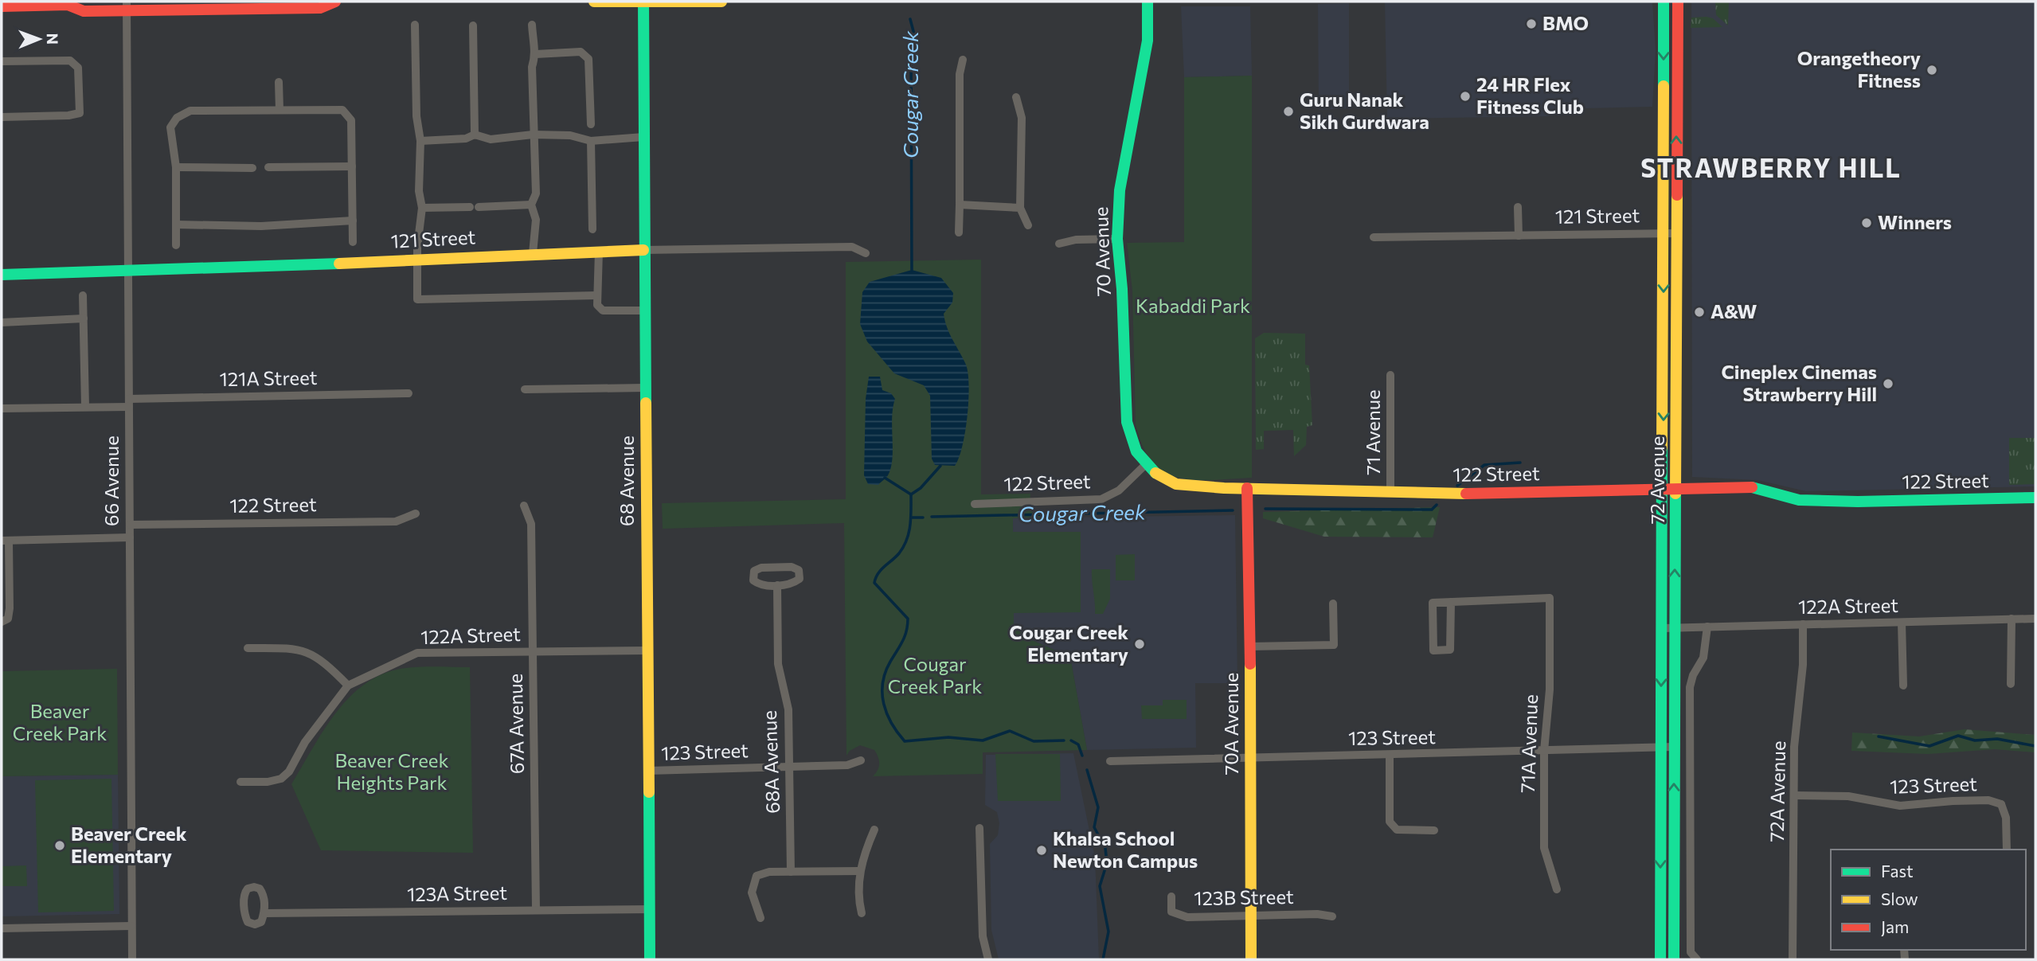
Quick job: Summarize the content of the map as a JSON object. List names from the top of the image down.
{
  "streets": {
    "street": [
      "121 Street",
      "70 Avenue",
      "121A Street",
      "71 Avenue",
      "122 Street",
      "72 Avenue",
      "66 Avenue",
      "68 Avenue",
      "122A Street",
      "67A Avenue",
      "70A Avenue",
      "123 Street",
      "71A Avenue",
      "68A Avenue",
      "72A Avenue",
      "123A Street",
      "123B Street"
    ]
  },
  "crossings": [
    ["121 Street", "72 Avenue"],
    ["121 Street", "66 Avenue"],
    ["121 Street", "68 Avenue"],
    ["70 Avenue", "122 Street"],
    ["121A Street", "66 Avenue"],
    ["71 Avenue", "122 Street"],
    ["122 Street", "72 Avenue"],
    ["122 Street", "66 Avenue"],
    ["122 Street", "70A Avenue"],
    ["72 Avenue", "122A Street"],
    ["72 Avenue", "123 Street"],
    ["68 Avenue", "122A Street"],
    ["68 Avenue", "123 Street"],
    ["68 Avenue", "123A Street"],
    ["122A Street", "67A Avenue"],
    ["122A Street", "72A Avenue"],
    ["67A Avenue", "123A Street"],
    ["70A Avenue", "123 Street"],
    ["70A Avenue", "123B Street"],
    ["123 Street", "71A Avenue"],
    ["123 Street", "68A Avenue"],
    ["123 Street", "72A Avenue"]
  ],
  "districts": ["STRAWBERRY HILL"],
  "water": ["Cougar Creek"],
  "parks": [
    "Kabaddi Park",
    "Cougar Creek Park",
    "Beaver Creek Park",
    "Beaver Creek Heights Park"
  ],
  "places": [
    "BMO",
    "Orangetheory Fitness",
    "24 HR Flex Fitness Club",
    "Guru Nanak Sikh Gurdwara",
    "Winners",
    "A&W",
    "Cineplex Cinemas Strawberry Hill",
    "Cougar Creek Elementary",
    "Beaver Creek Elementary",
    "Khalsa School Newton Campus"
  ],
  "legend": ["Fast", "Slow", "Jam"],
  "north": "right"
}
